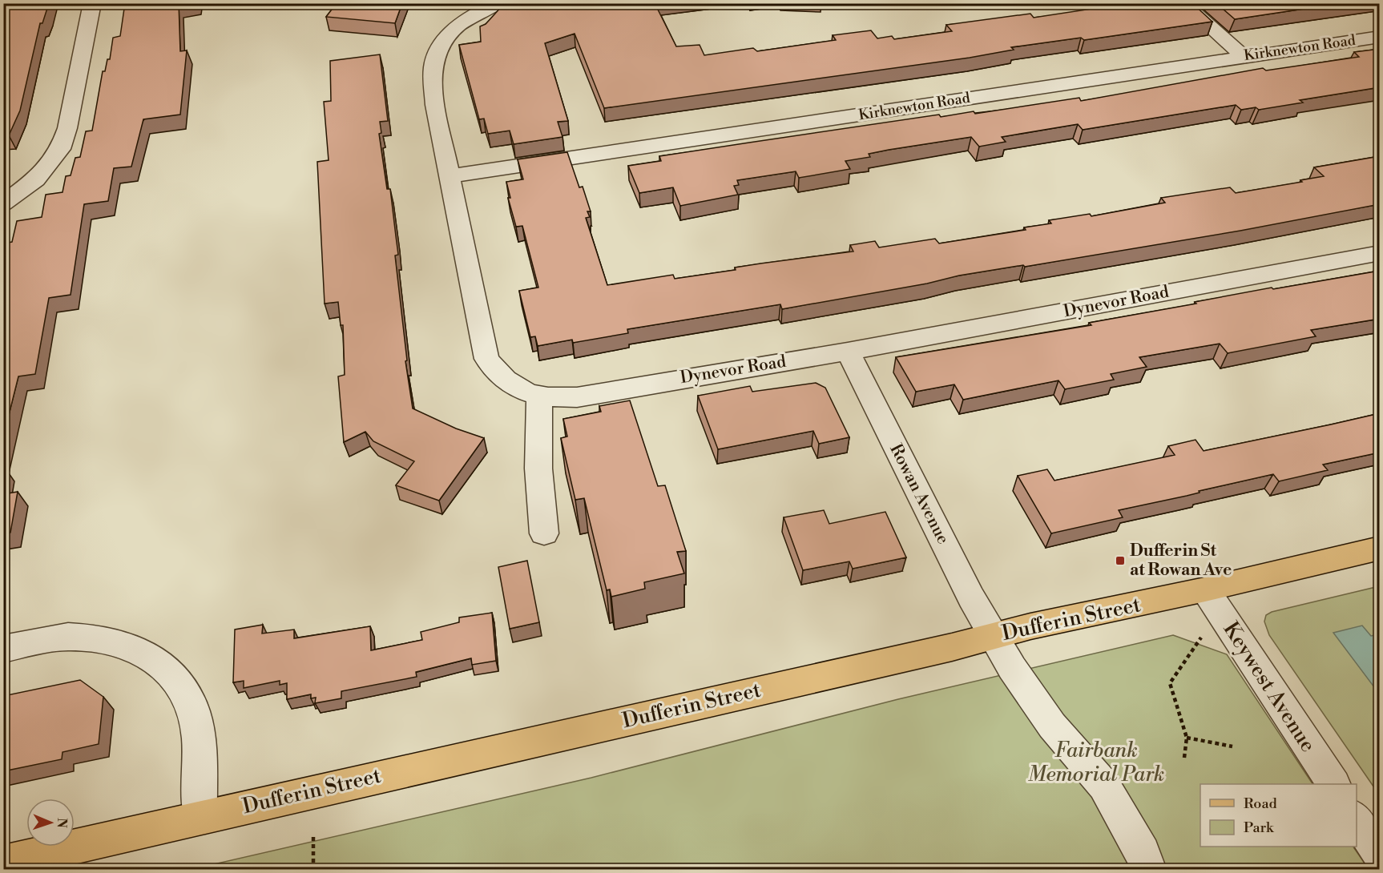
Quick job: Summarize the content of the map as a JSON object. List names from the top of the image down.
{
  "streets": {
    "main road": ["Dufferin Street"],
    "street": [
      "Kirknewton Road",
      "Dynevor Road",
      "Rowan Avenue",
      "Keywest Avenue"
    ]
  },
  "crossings": [
    ["Kirknewton Road", "Dynevor Road"],
    ["Dynevor Road", "Rowan Avenue"],
    ["Rowan Avenue", "Dufferin Street"],
    ["Dufferin Street", "Keywest Avenue"]
  ],
  "parks": ["Fairbank Memorial Park"],
  "places": {
    "transit": ["Dufferin St at Rowan Ave"]
  },
  "legend": ["Road", "Park"],
  "north": "right"
}
